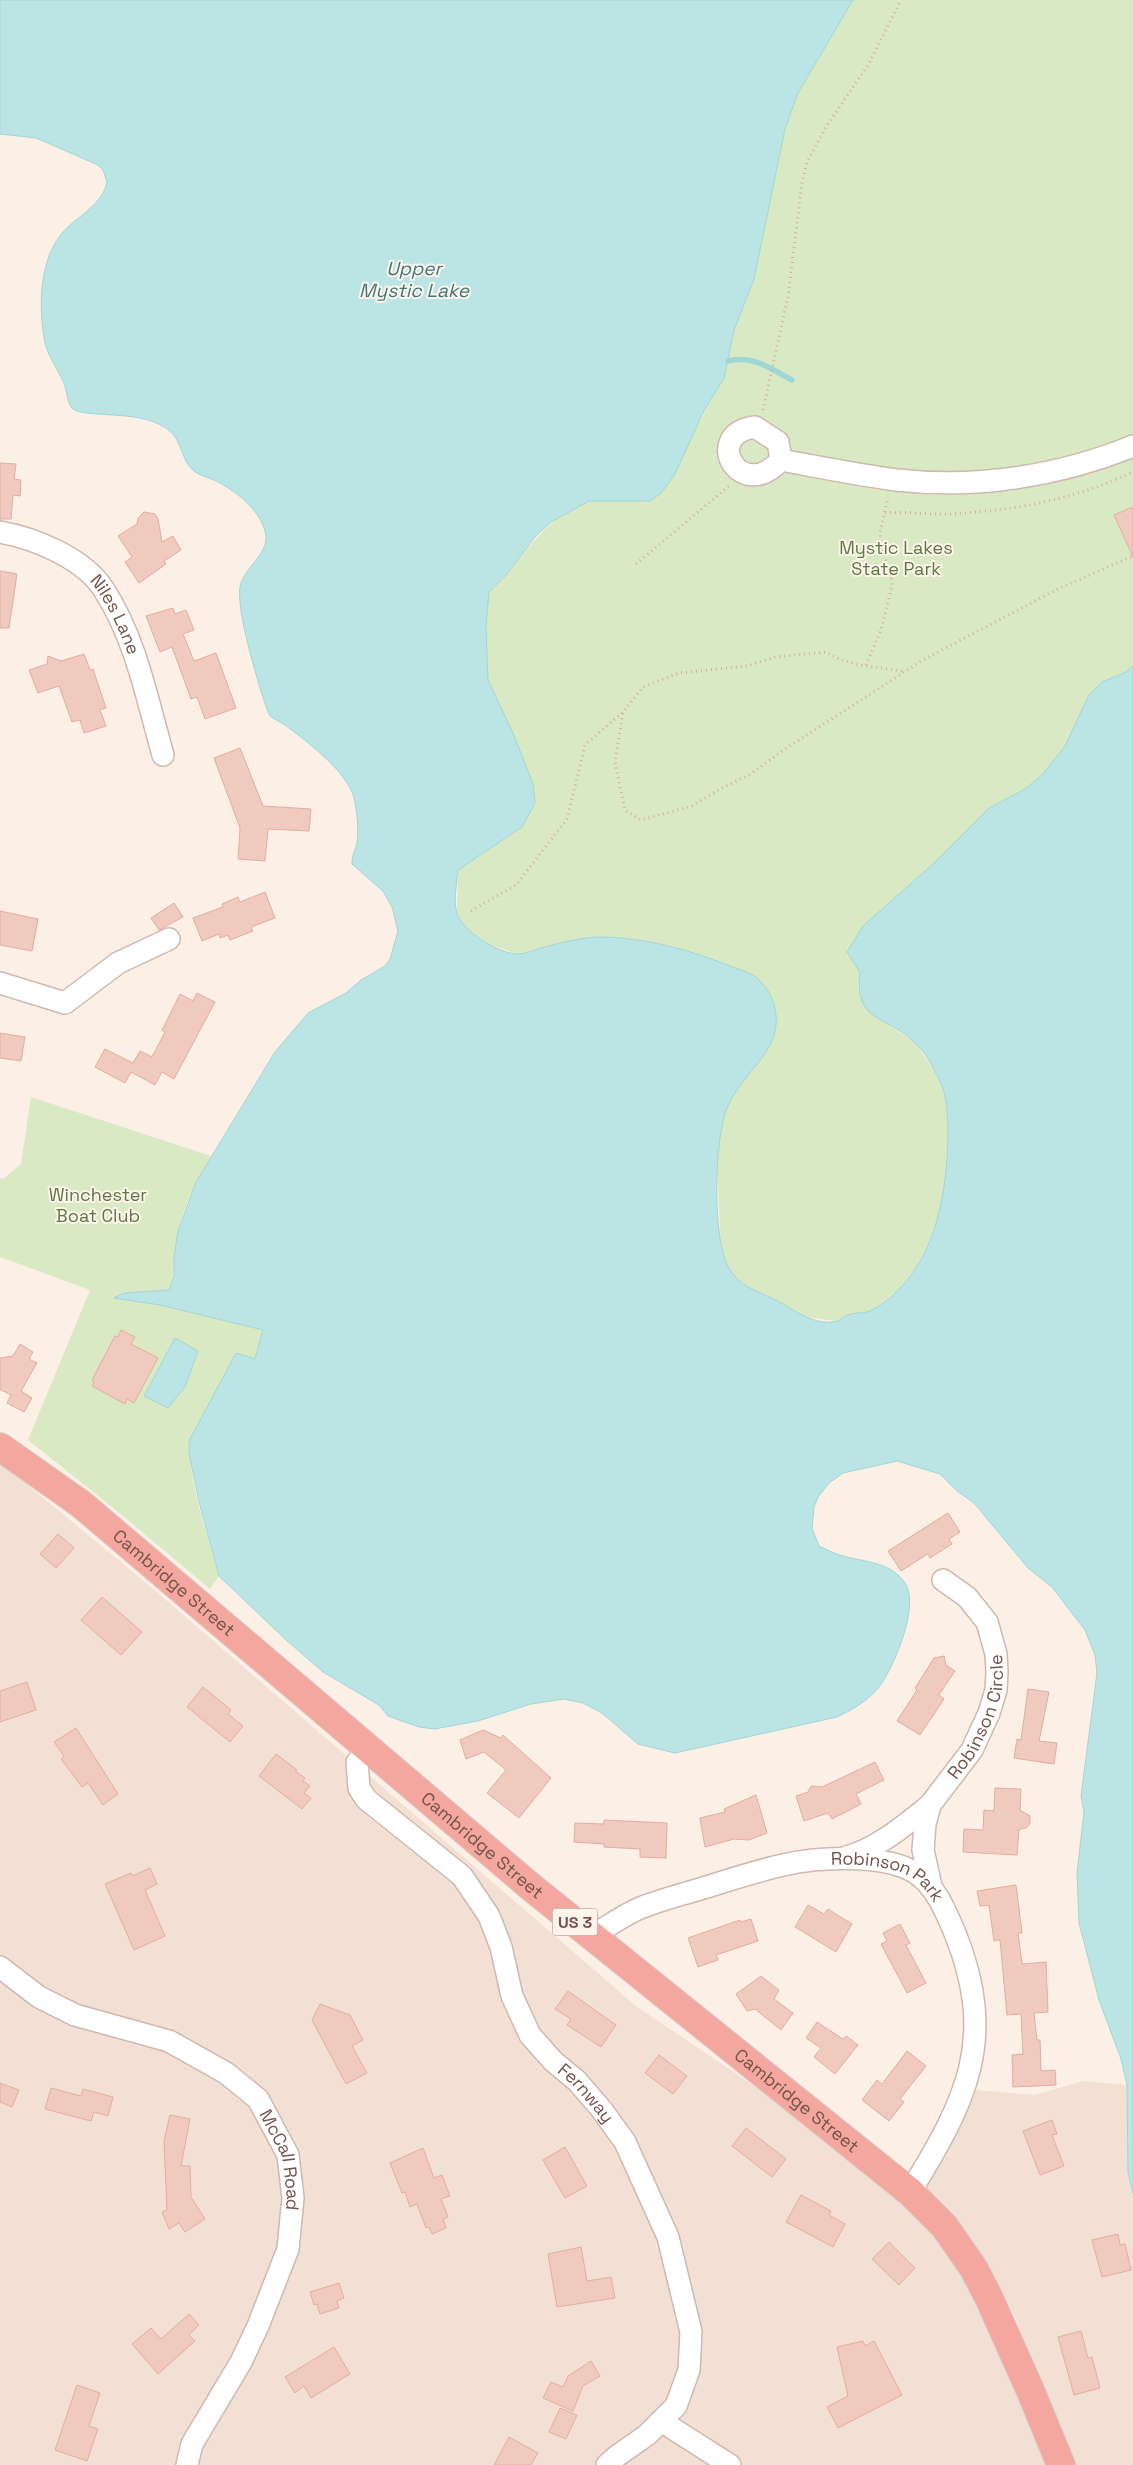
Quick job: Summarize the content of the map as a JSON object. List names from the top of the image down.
{
  "streets": {
    "highway": ["Cambridge Street", "US 3"],
    "street": [
      "Niles Lane",
      "Robinson Circle",
      "Robinson Park",
      "Fernway",
      "McCall Road"
    ]
  },
  "crossings": [
    ["Cambridge Street", "Robinson Park"],
    ["Cambridge Street", "Fernway"],
    ["Robinson Circle", "Robinson Park"]
  ],
  "water": ["Upper Mystic Lake"],
  "parks": ["Mystic Lakes State Park", "Winchester Boat Club"]
}
